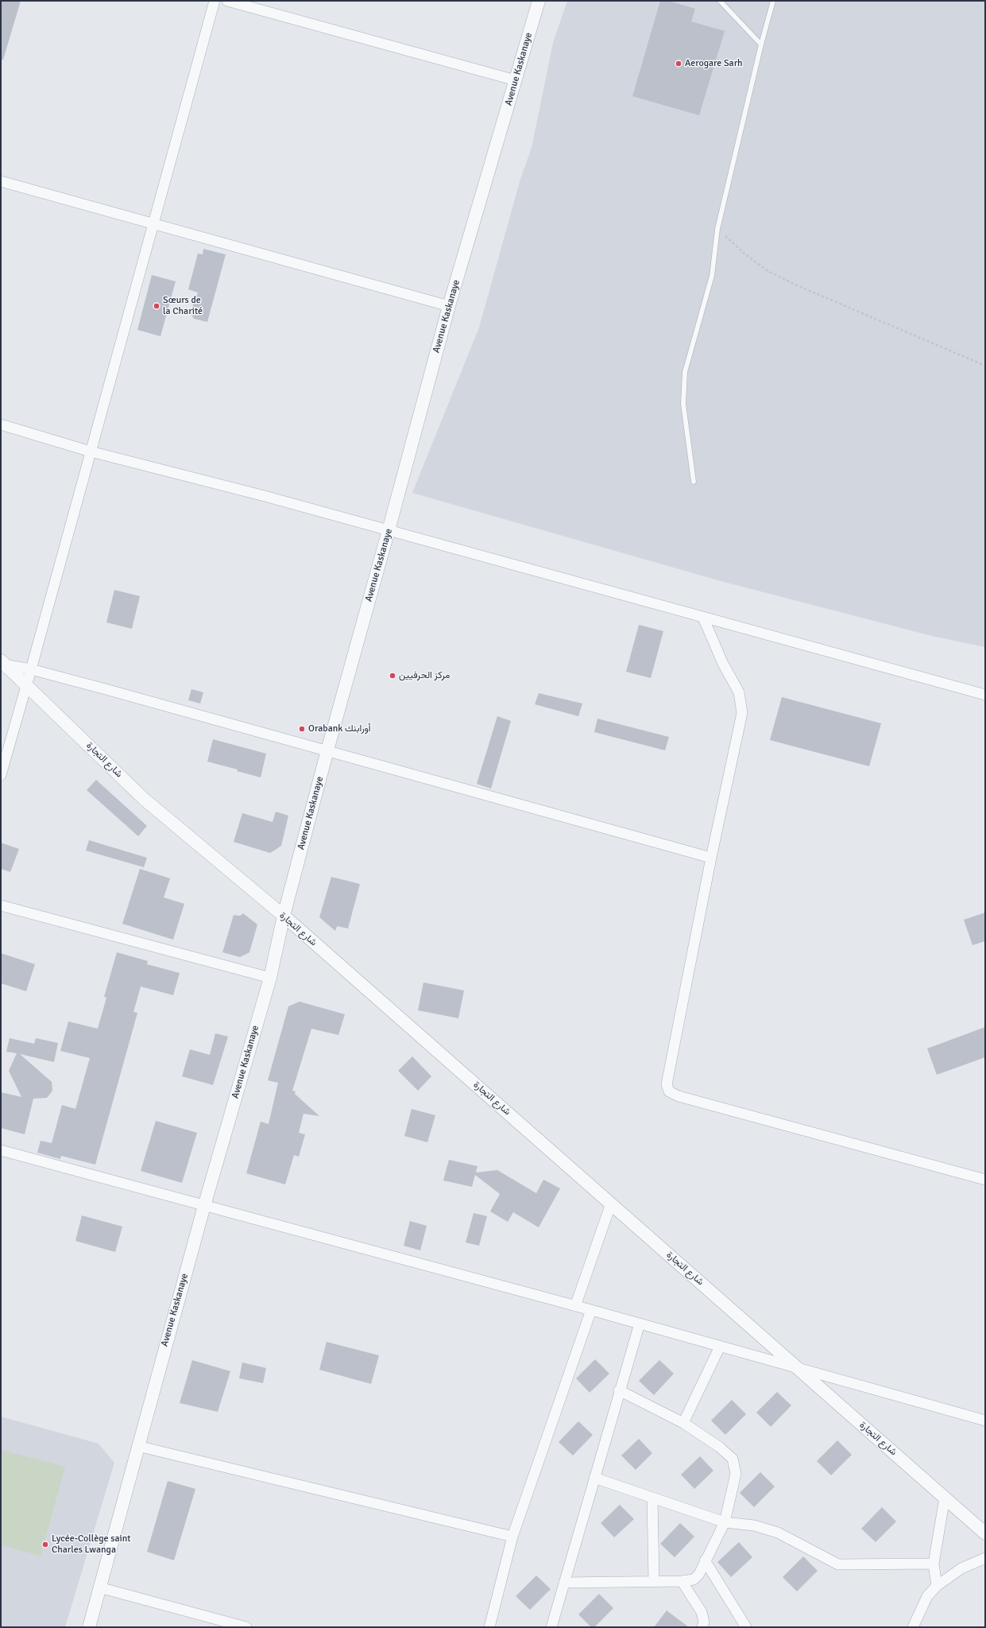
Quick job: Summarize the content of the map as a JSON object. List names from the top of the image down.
{
  "streets": {
    "street": ["Avenue Kaskanaye", "شارع التجارة"]
  },
  "crossings": [
    ["Avenue Kaskanaye", "شارع التجارة"]
  ],
  "places": [
    "Aerogare Sarh",
    "Sœurs de la Charité",
    "مركز الحرفيين",
    "Orabank أورابنك",
    "Lycée-Collège saint Charles Lwanga"
  ]
}
